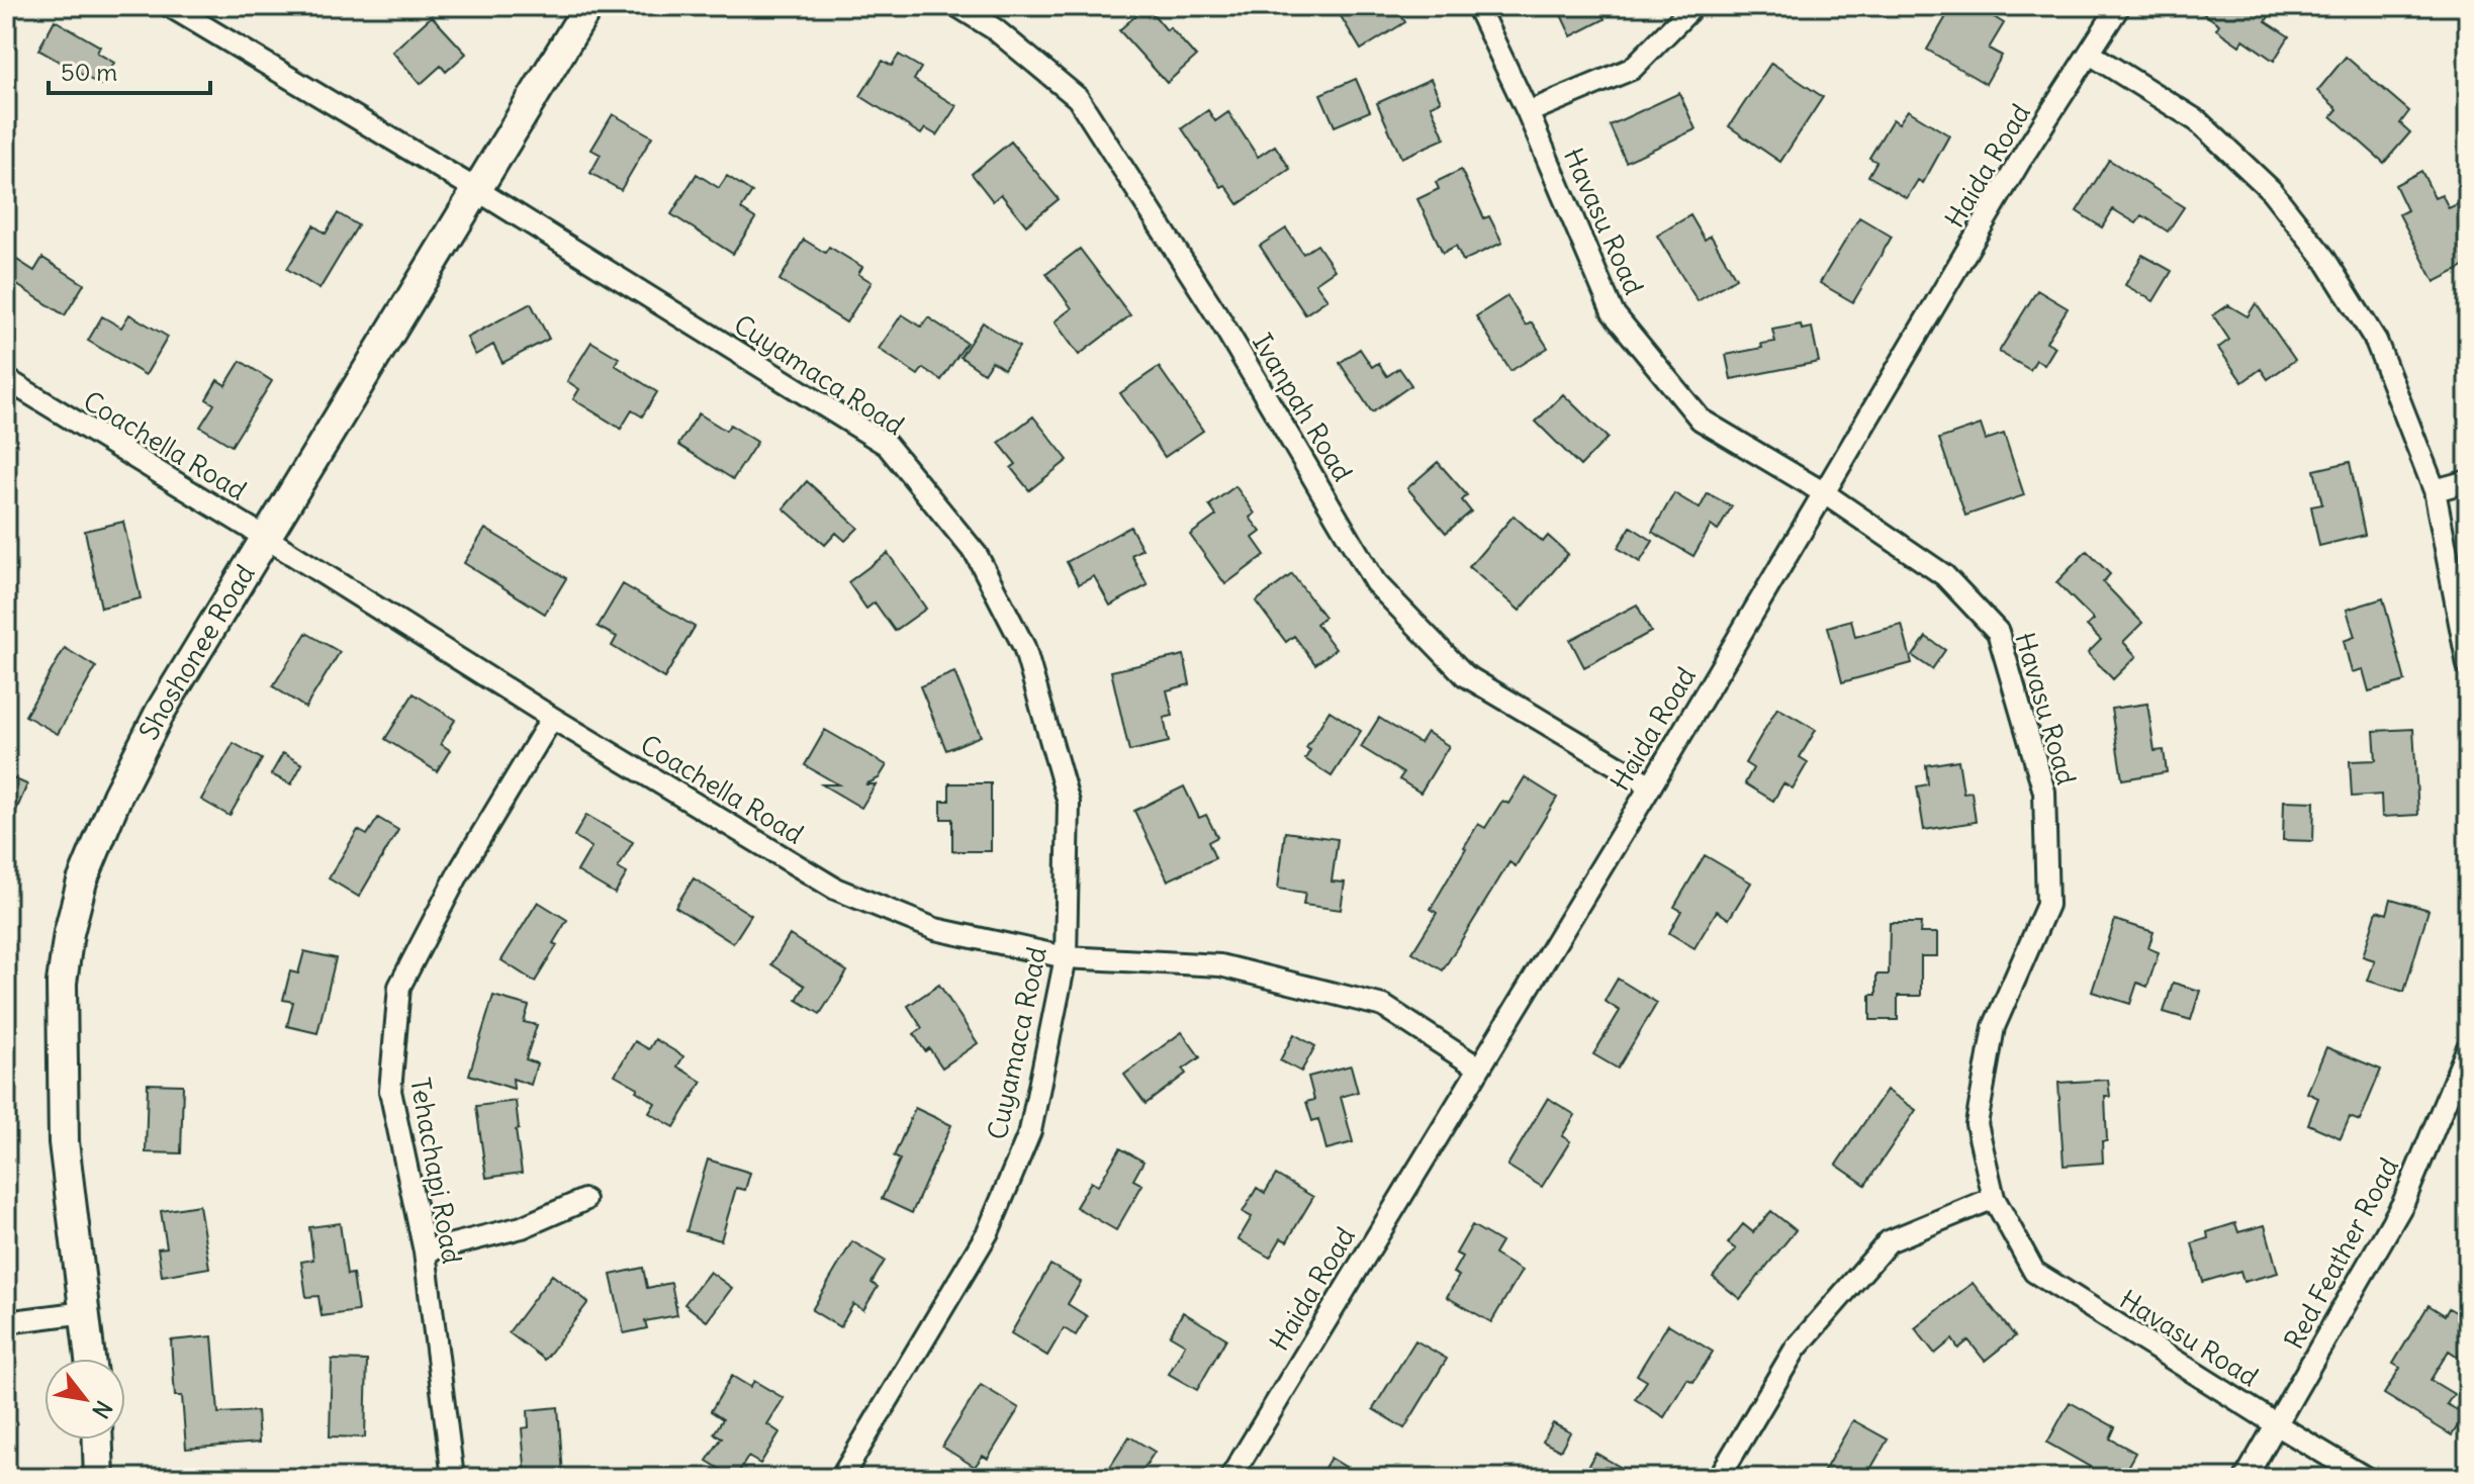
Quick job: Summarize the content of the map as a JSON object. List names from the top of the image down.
{
  "streets": {
    "street": [
      "Haida Road",
      "Havasu Road",
      "Cuyamaca Road",
      "Ivanpah Road",
      "Coachella Road",
      "Shoshonee Road",
      "Tehachapi Road",
      "Red Feather Road"
    ]
  },
  "crossings": [
    ["Haida Road", "Havasu Road"],
    ["Haida Road", "Ivanpah Road"],
    ["Haida Road", "Coachella Road"],
    ["Havasu Road", "Red Feather Road"],
    ["Cuyamaca Road", "Coachella Road"],
    ["Cuyamaca Road", "Shoshonee Road"],
    ["Coachella Road", "Shoshonee Road"],
    ["Coachella Road", "Tehachapi Road"]
  ],
  "scale_bar": "50 m",
  "north": "bottom right"
}
